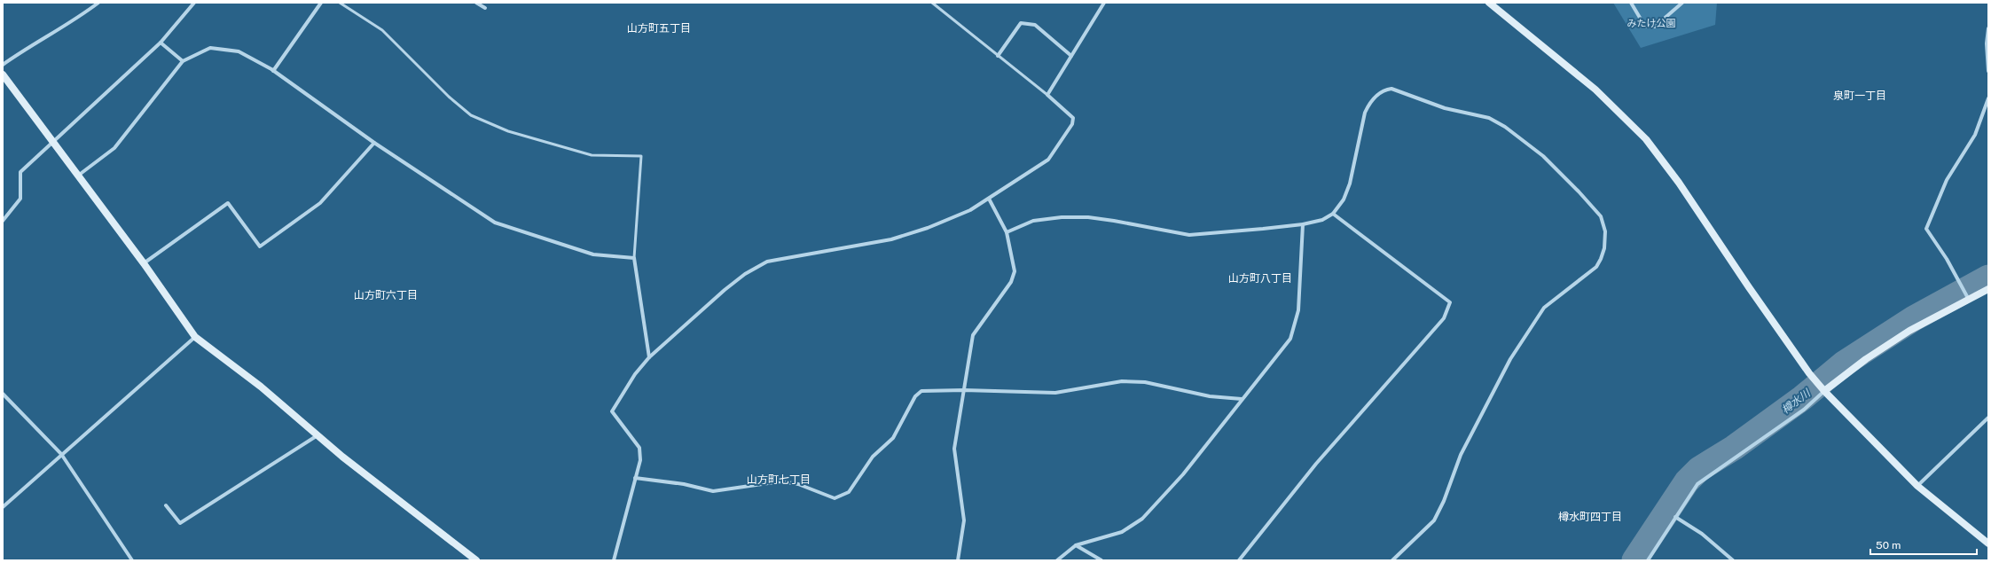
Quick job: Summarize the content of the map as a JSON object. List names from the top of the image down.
{
  "districts": [
    "山方町五丁目",
    "泉町一丁目",
    "山方町八丁目",
    "山方町六丁目",
    "山方町七丁目",
    "樽水町四丁目"
  ],
  "water": ["樽水川"],
  "parks": ["みたけ公園"],
  "scale_bar": "50 m"
}
